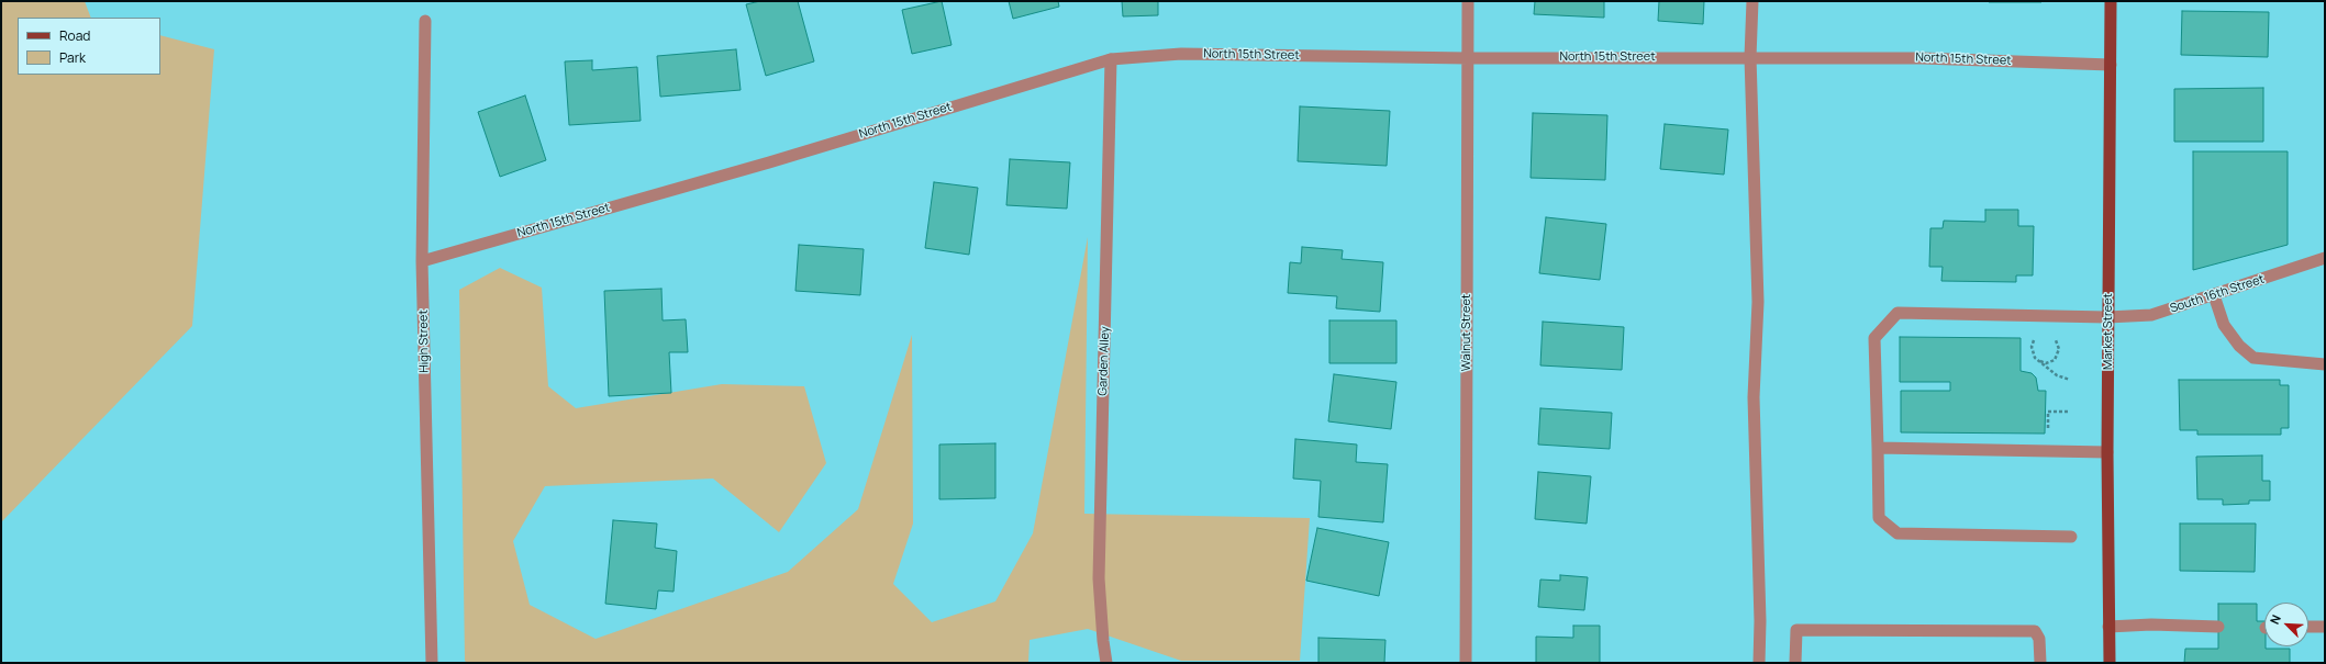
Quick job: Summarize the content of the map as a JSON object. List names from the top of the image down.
{
  "streets": {
    "main road": ["Market Street"],
    "street": [
      "North 15th Street",
      "South 16th Street",
      "Walnut Street",
      "High Street",
      "Garden Alley"
    ]
  },
  "crossings": [
    ["North 15th Street", "Market Street"],
    ["North 15th Street", "Walnut Street"],
    ["North 15th Street", "High Street"],
    ["North 15th Street", "Garden Alley"],
    ["South 16th Street", "Market Street"]
  ],
  "legend": ["Road", "Park"],
  "north": "top left"
}
